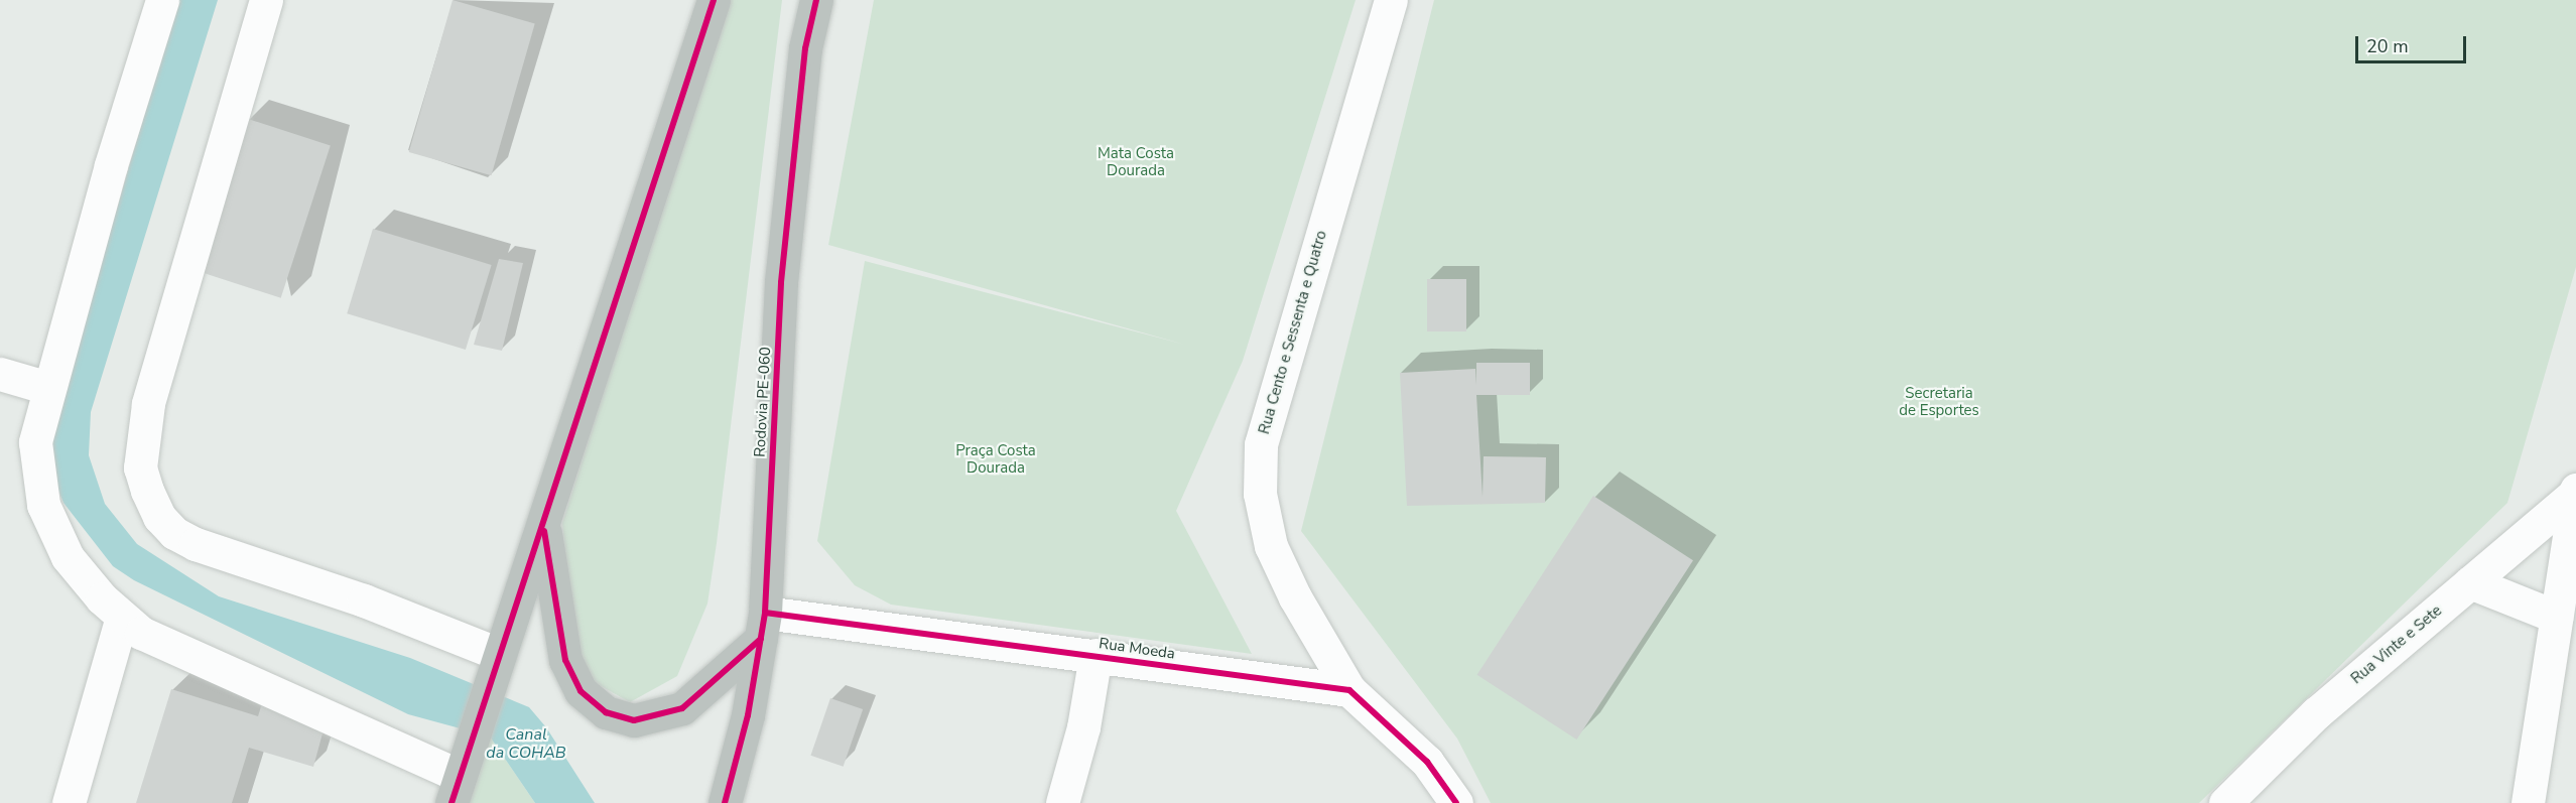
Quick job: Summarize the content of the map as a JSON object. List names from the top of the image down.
{
  "streets": {
    "highway": ["Rodovia PE-060"],
    "street": ["Rua Cento e Sessenta e Quatro", "Rua Vinte e Sete", "Rua Moeda"]
  },
  "crossings": [
    ["Rua Cento e Sessenta e Quatro", "Rua Moeda"],
    ["Rodovia PE-060", "Rua Moeda"]
  ],
  "water": ["Canal da COHAB"],
  "parks": ["Mata Costa Dourada", "Secretaria de Esportes", "Praça Costa Dourada"],
  "scale_bar": "20 m"
}
